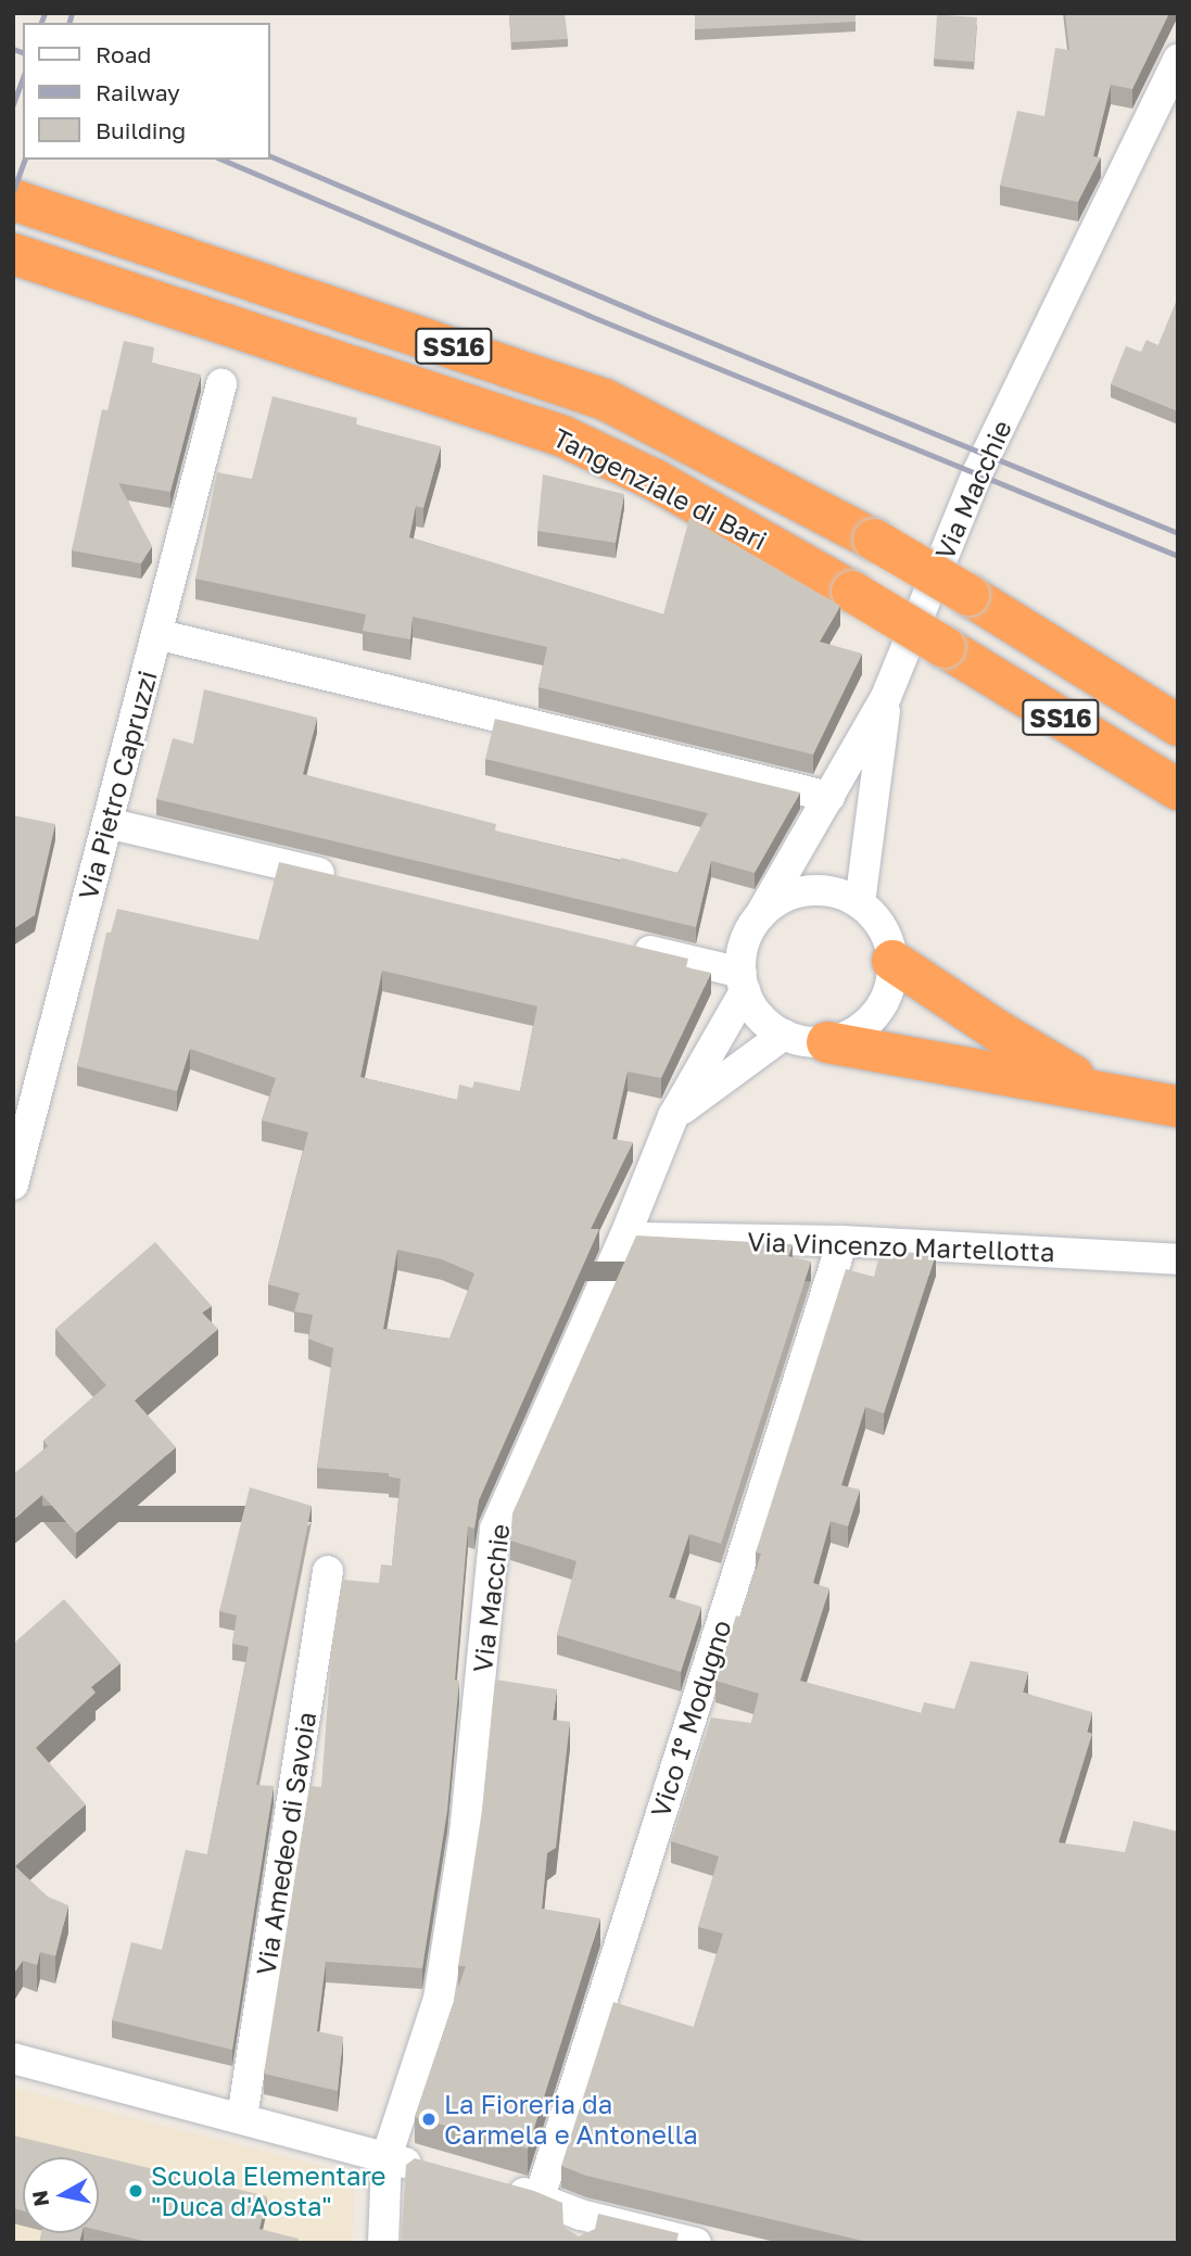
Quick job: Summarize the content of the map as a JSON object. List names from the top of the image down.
{
  "streets": {
    "highway": ["SS16", "Tangenziale di Bari"],
    "street": [
      "Via Macchie",
      "Via Pietro Capruzzi",
      "Via Vincenzo Martellotta",
      "Vico 1° Modugno",
      "Via Amedeo di Savoia"
    ]
  },
  "crossings": [
    ["Via Macchie", "Via Vincenzo Martellotta"],
    ["Via Vincenzo Martellotta", "Vico 1° Modugno"]
  ],
  "places": ["La Fioreria da Carmela e Antonella", "Scuola Elementare \"Duca d'Aosta\""],
  "legend": ["Road", "Railway", "Building"],
  "north": "left"
}
